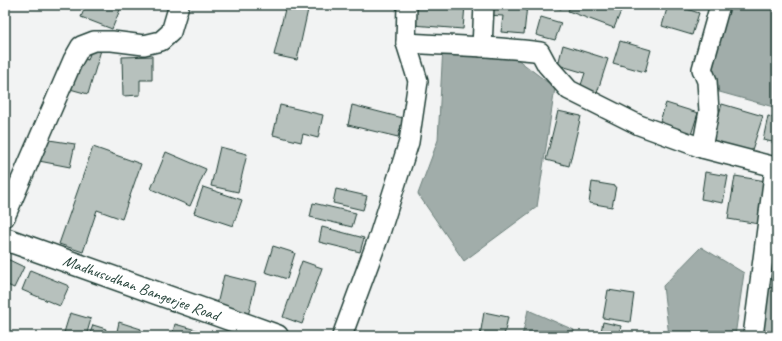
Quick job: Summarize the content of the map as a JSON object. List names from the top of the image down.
{
  "streets": {
    "main road": ["Madhusudhan Bangerjee Road"]
  }
}
